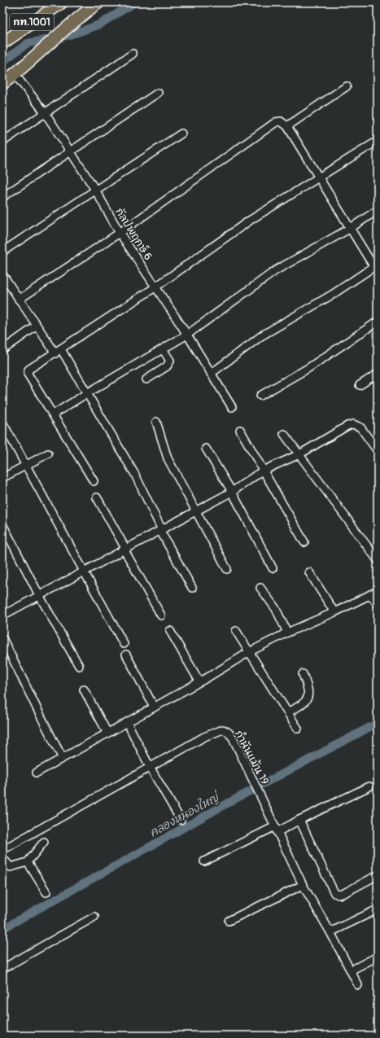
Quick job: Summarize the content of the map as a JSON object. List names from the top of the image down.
{
  "streets": {
    "main road": ["กท.1001"],
    "street": ["กัลปพฤกษ์ 6", "กำนันแม้น 19"]
  },
  "crossings": [
    ["กท.1001", "กัลปพฤกษ์ 6"]
  ],
  "water": ["คลองหนองใหญ่"]
}
